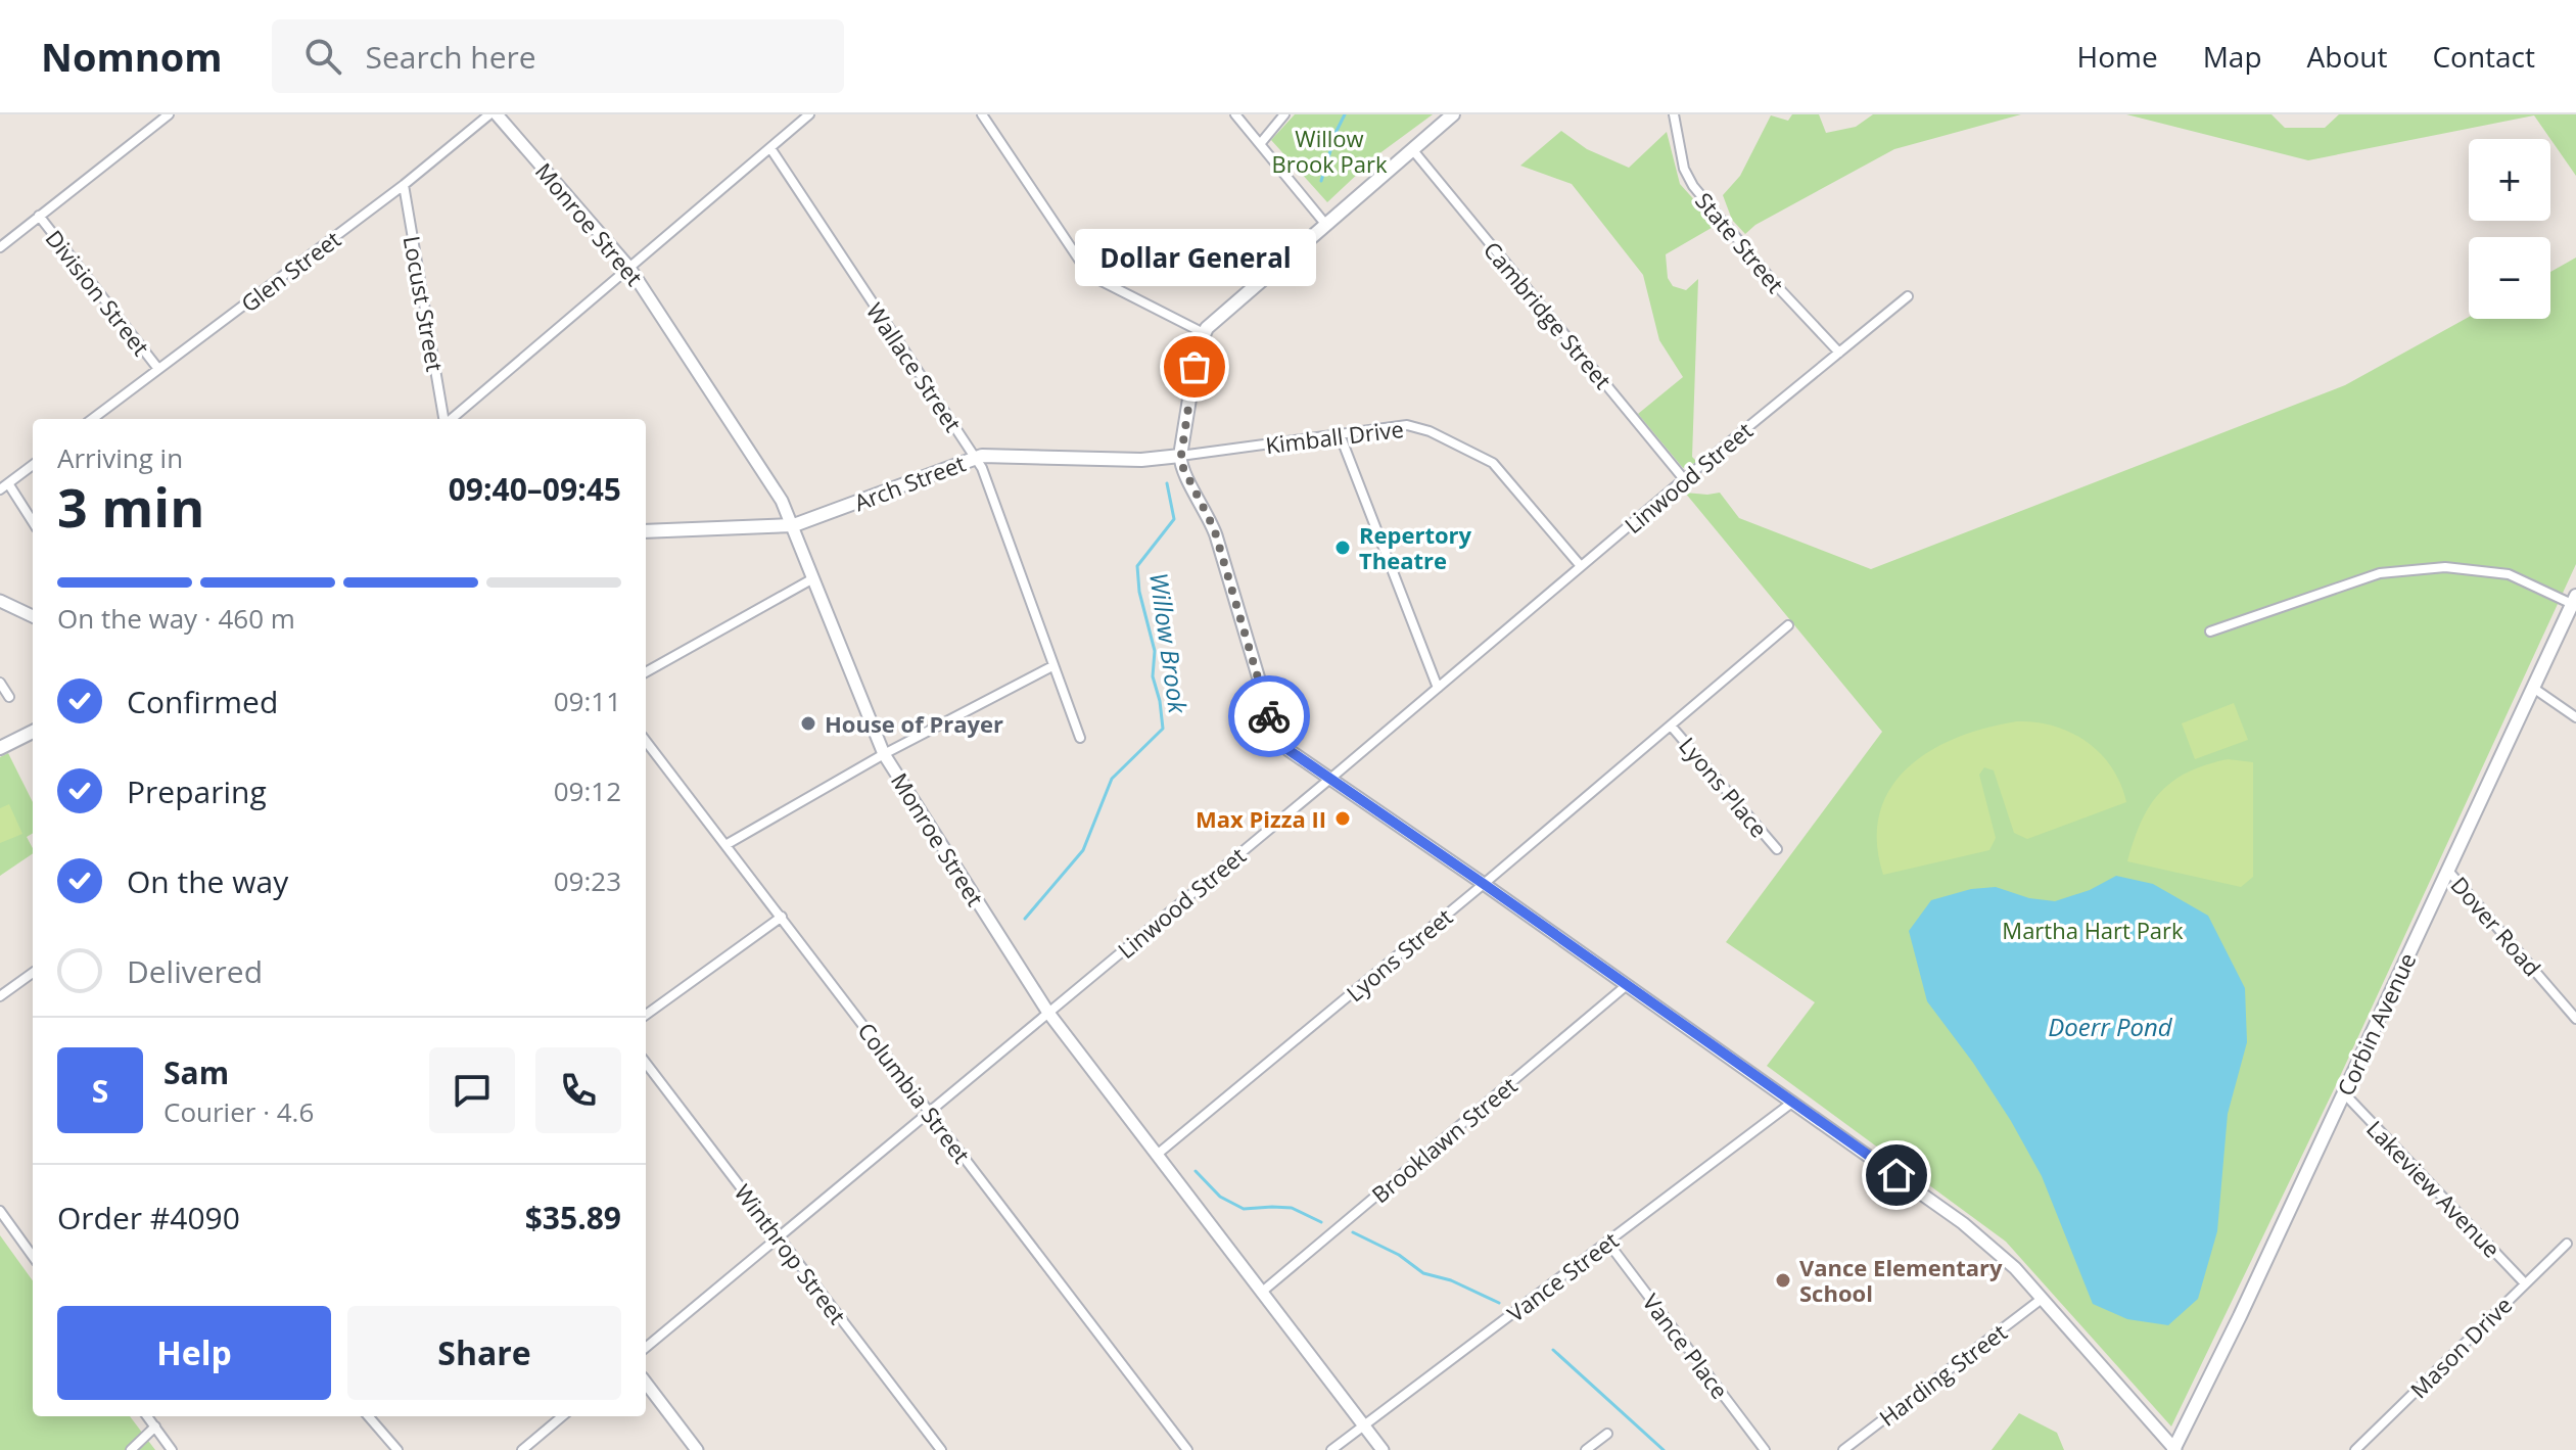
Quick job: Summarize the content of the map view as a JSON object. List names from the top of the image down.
{
  "streets": {
    "main road": ["Arch Street", "Corbin Avenue"],
    "street": [
      "Monroe Street",
      "State Street",
      "Glen Street",
      "Division Street",
      "Locust Street",
      "Cambridge Street",
      "Wallace Street",
      "Kimball Drive",
      "Linwood Street",
      "Lyons Place",
      "Dover Road",
      "Lyons Street",
      "Columbia Street",
      "Brooklawn Street",
      "Lakeview Avenue",
      "Winthrop Street",
      "Vance Street",
      "Vance Place",
      "Mason Drive",
      "Harding Street"
    ]
  },
  "crossings": [
    ["Monroe Street", "Linwood Street"],
    ["Monroe Street", "Arch Street"],
    ["Monroe Street", "Lyons Street"],
    ["Monroe Street", "Brooklawn Street"],
    ["Monroe Street", "Vance Street"],
    ["State Street", "Linwood Street"],
    ["Glen Street", "Division Street"],
    ["Glen Street", "Locust Street"],
    ["Cambridge Street", "Linwood Street"],
    ["Wallace Street", "Arch Street"],
    ["Kimball Drive", "Linwood Street"],
    ["Kimball Drive", "Arch Street"],
    ["Linwood Street", "Columbia Street"],
    ["Linwood Street", "Winthrop Street"],
    ["Lyons Place", "Lyons Street"],
    ["Dover Road", "Corbin Avenue"],
    ["Corbin Avenue", "Lakeview Avenue"],
    ["Lakeview Avenue", "Mason Drive"],
    ["Vance Street", "Vance Place"]
  ],
  "water": ["Willow Brook", "Doerr Pond"],
  "parks": ["Willow Brook Park", "Martha Hart Park"],
  "places": [
    "Dollar General",
    "Repertory Theatre",
    "House of Prayer",
    "Max Pizza II",
    "Vance Elementary School"
  ],
  "page": {
    "header": "Nomnom",
    "search": "Search here",
    "nav": [
      "Home",
      "Map",
      "About",
      "Contact"
    ],
    "map_buttons": ["+", "−"],
    "bubble": "Dollar General",
    "heading": ["3 min", "Arriving in", "09:40–09:45"],
    "panel": [
      "Sam",
      "Courier · 4.6",
      "Order #4090",
      "$35.89"
    ],
    "bar": "On the way · 460 m",
    "list": [
      ["Confirmed", "09:11"],
      ["Preparing", "09:12"],
      ["On the way", "09:23"],
      "Delivered"
    ],
    "round": "S",
    "buttons": ["Help", "Share"]
  }
}
